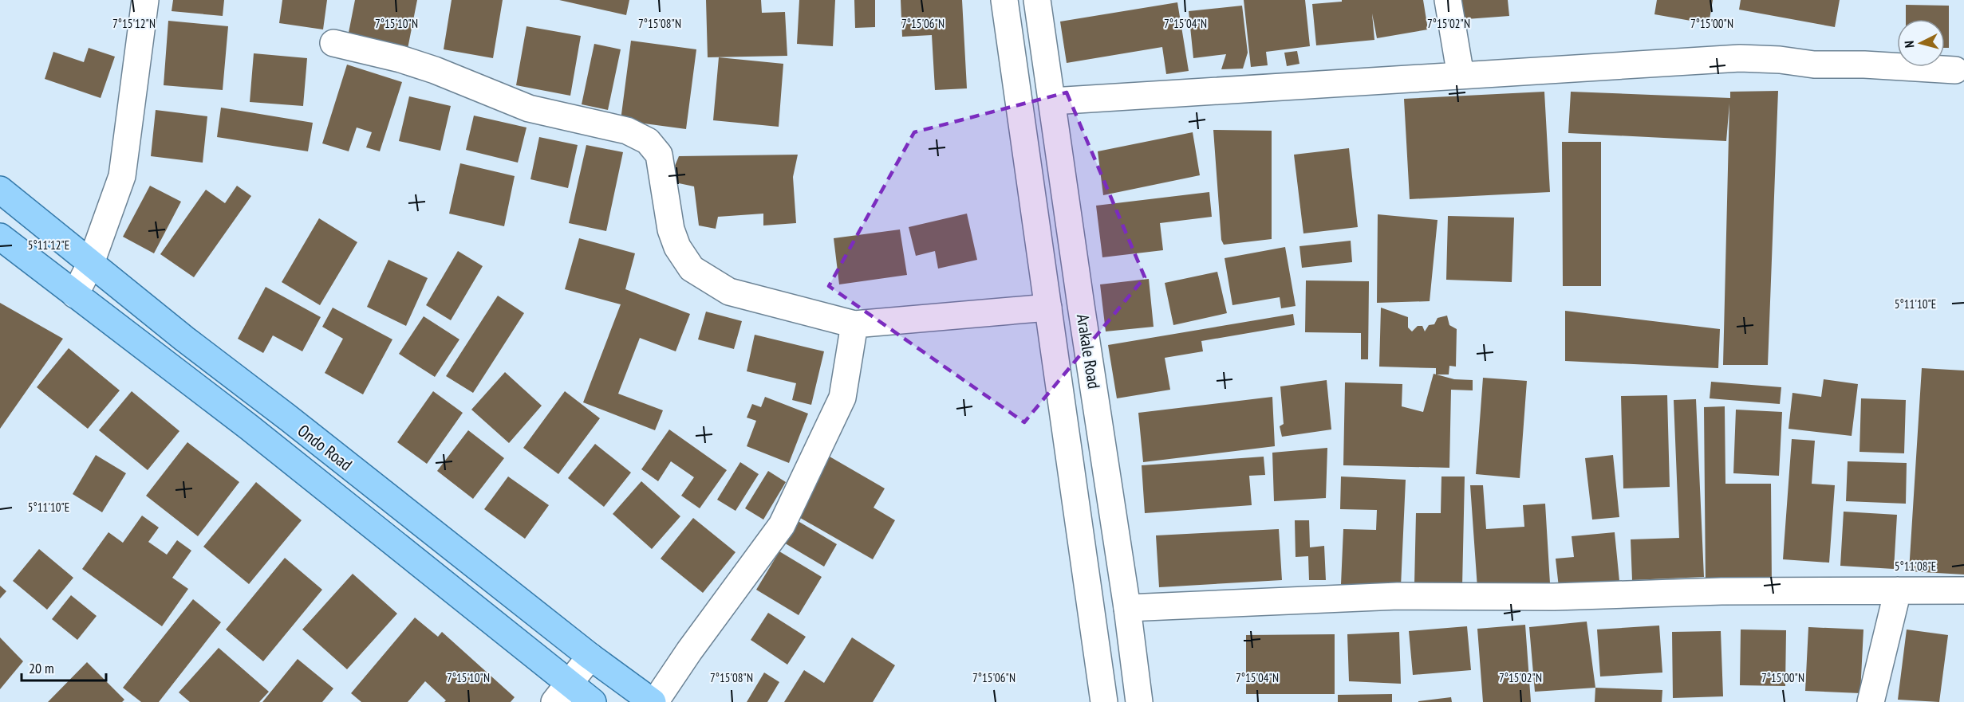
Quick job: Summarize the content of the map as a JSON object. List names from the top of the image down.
{
  "streets": {
    "main road": ["Ondo Road"],
    "street": ["Arakale Road"]
  },
  "scale_bar": "20 m",
  "north": "left",
  "coordinates": [
    "7°15'12\"N",
    "7°15'10\"N",
    "7°15'08\"N",
    "7°15'06\"N",
    "7°15'04\"N",
    "7°15'02\"N",
    "7°15'00\"N",
    "5°11'12\"E",
    "5°11'10\"E",
    "5°11'08\"E"
  ]
}
